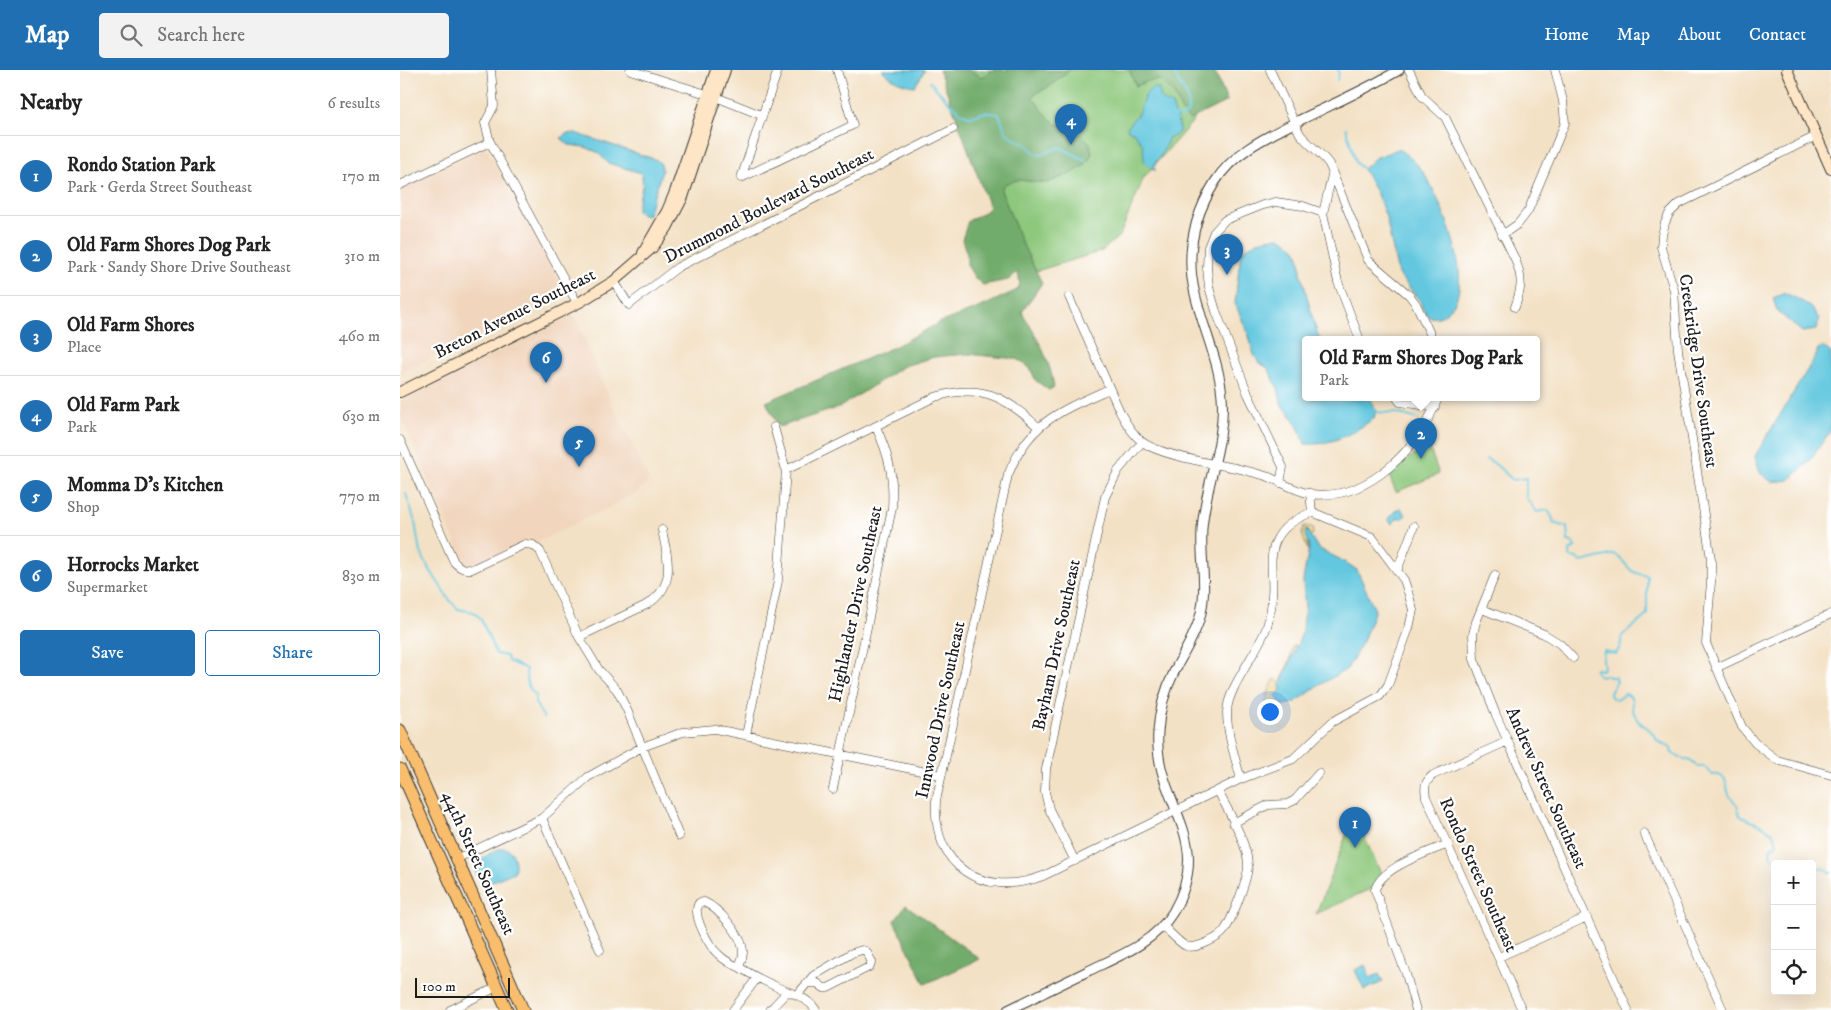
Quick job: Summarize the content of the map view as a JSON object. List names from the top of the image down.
{
  "streets": {
    "main road": ["Breton Avenue Southeast", "44th Street Southeast"],
    "street": [
      "Drummond Boulevard Southeast",
      "Creekridge Drive Southeast",
      "Highlander Drive Southeast",
      "Bayham Drive Southeast",
      "Innwood Drive Southeast",
      "Andrew Street Southeast",
      "Rondo Street Southeast"
    ]
  },
  "crossings": [
    ["Drummond Boulevard Southeast", "Breton Avenue Southeast"],
    ["Bayham Drive Southeast", "Innwood Drive Southeast"],
    ["Andrew Street Southeast", "Rondo Street Southeast"]
  ],
  "scale_bar": "100 m",
  "page": {
    "header": "Map",
    "search": "Search here",
    "nav": [
      "Home",
      "Map",
      "About",
      "Contact"
    ],
    "heading": ["Nearby", "6 results"],
    "pins": [
      "4",
      "3",
      "6",
      "2",
      "5",
      "1"
    ],
    "list": [
      {
        "mark": "1",
        "name": "Rondo Station Park",
        "note": "Park · Gerda Street Southeast",
        "value": "170 m"
      },
      {
        "mark": "2",
        "name": "Old Farm Shores Dog Park",
        "note": "Park · Sandy Shore Drive Southeast",
        "value": "310 m"
      },
      {
        "mark": "3",
        "name": "Old Farm Shores",
        "note": "Place",
        "value": "460 m"
      },
      {
        "mark": "4",
        "name": "Old Farm Park",
        "note": "Park",
        "value": "630 m"
      },
      {
        "mark": "5",
        "name": "Momma D's Kitchen",
        "note": "Shop",
        "value": "770 m"
      },
      {
        "mark": "6",
        "name": "Horrocks Market",
        "note": "Supermarket",
        "value": "830 m"
      }
    ],
    "popup": ["Old Farm Shores Dog Park", "Park"],
    "buttons": ["Save", "Share"],
    "map_buttons": ["+", "−"],
    "scale": "100 m"
  }
}
